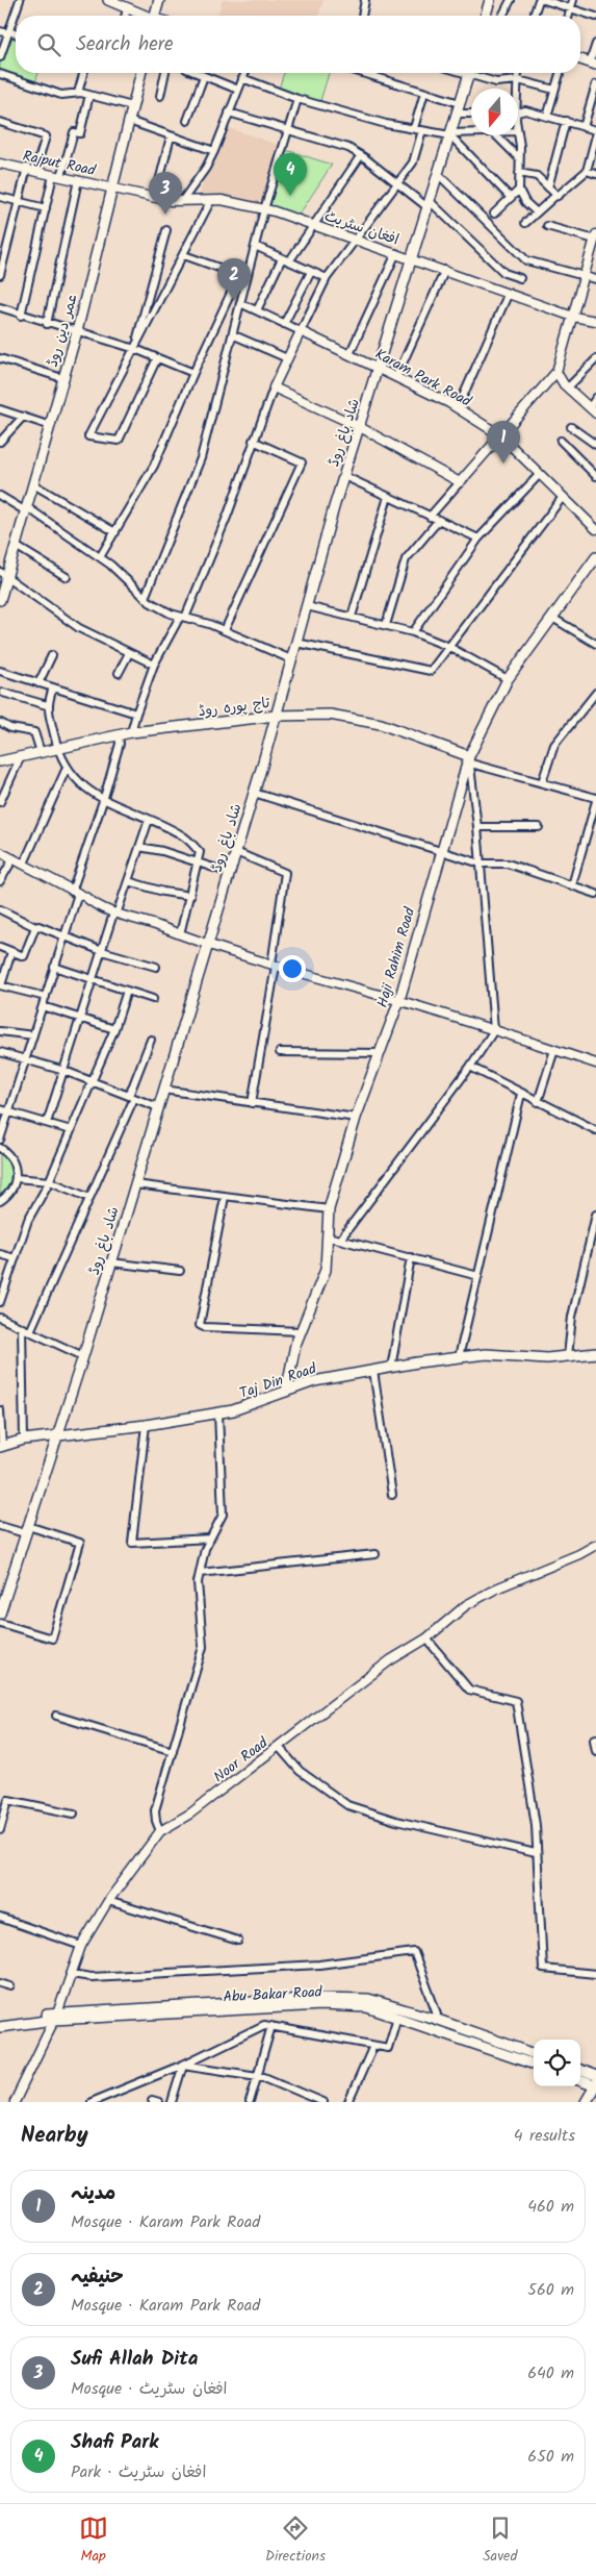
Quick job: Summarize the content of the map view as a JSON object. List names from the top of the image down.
{
  "streets": {
    "main road": [
      "عمر دین روڈ",
      "شاد باغ روڈ",
      "تاج پورہ روڈ",
      "Haji Rahim Road",
      "Taj Din Road",
      "Abu Bakar Road"
    ],
    "street": [
      "Rajput Road",
      "افغان سٹریٹ",
      "Karam Park Road",
      "Noor Road"
    ]
  },
  "crossings": [
    ["Rajput Road", "افغان سٹریٹ"],
    ["Rajput Road", "عمر دین روڈ"],
    ["افغان سٹریٹ", "عمر دین روڈ"],
    ["افغان سٹریٹ", "شاد باغ روڈ"],
    ["Karam Park Road", "شاد باغ روڈ"],
    ["شاد باغ روڈ", "تاج پورہ روڈ"],
    ["شاد باغ روڈ", "Taj Din Road"],
    ["تاج پورہ روڈ", "Haji Rahim Road"],
    ["Haji Rahim Road", "Taj Din Road"],
    ["Noor Road", "Abu Bakar Road"]
  ],
  "north": "bottom",
  "page": {
    "search": "Search here",
    "pins": [
      "4",
      "3",
      "2",
      "1"
    ],
    "heading": ["Nearby", "4 results"],
    "list": [
      {
        "mark": "1",
        "name": "مدینہ",
        "note": "Mosque · Karam Park Road",
        "value": "460 m"
      },
      {
        "mark": "2",
        "name": "حنیفیہ",
        "note": "Mosque · Karam Park Road",
        "value": "560 m"
      },
      {
        "mark": "3",
        "name": "Sufi Allah Dita",
        "note": "Mosque · افغان سٹریٹ",
        "value": "640 m"
      },
      {
        "mark": "4",
        "name": "Shafi Park",
        "note": "Park · افغان سٹریٹ",
        "value": "650 m"
      }
    ],
    "nav": ["Map", "Directions", "Saved"]
  }
}
